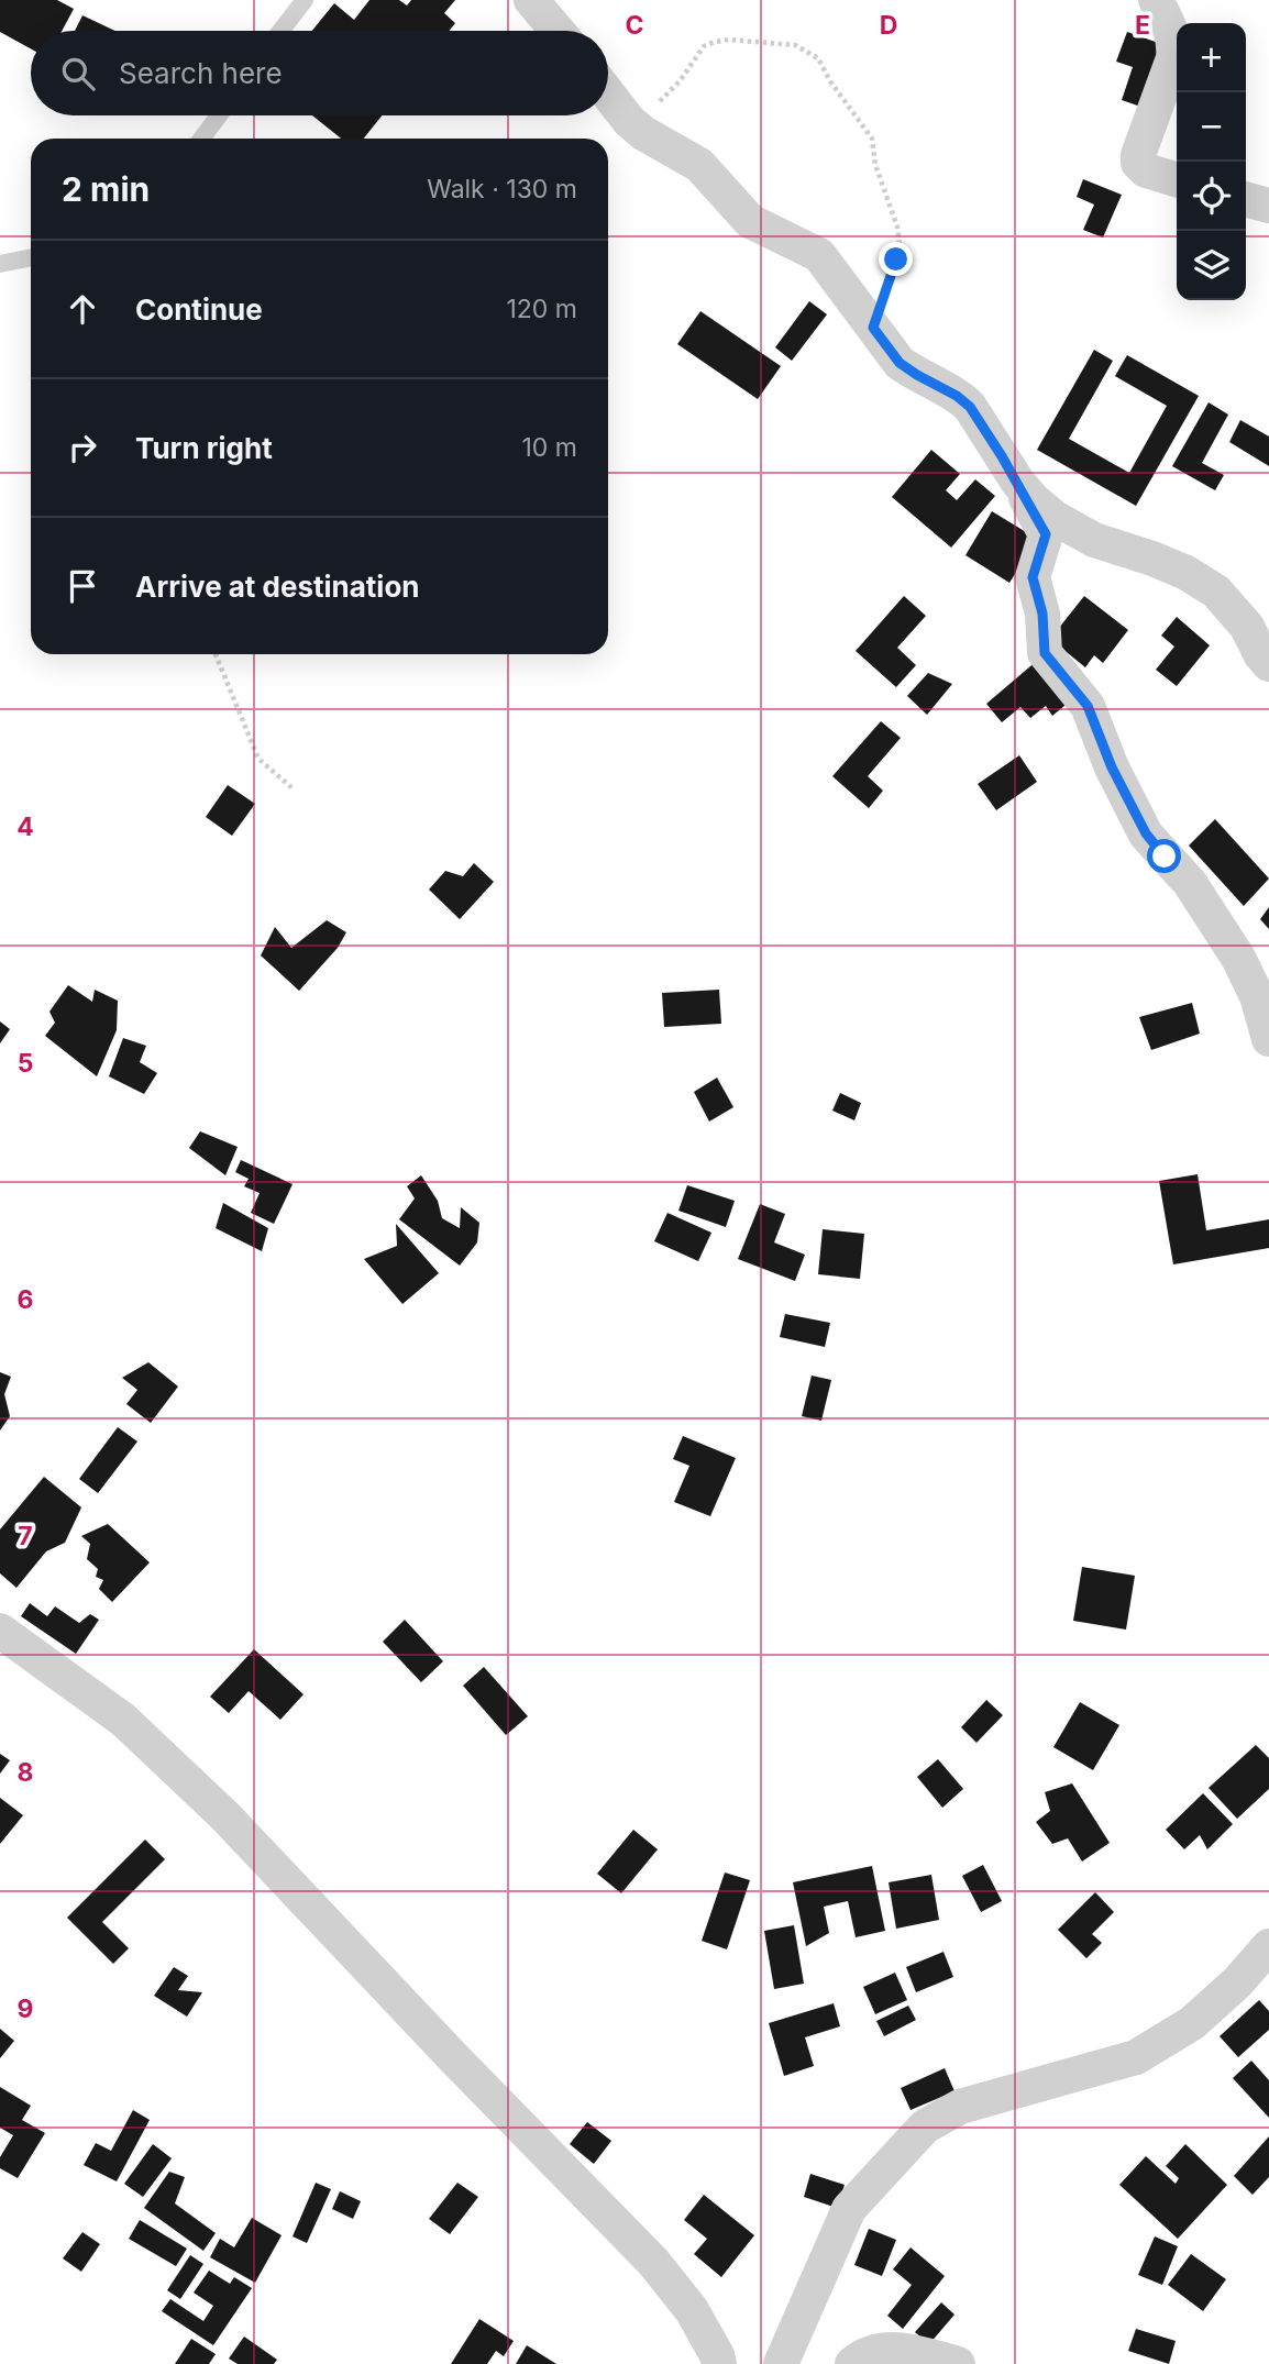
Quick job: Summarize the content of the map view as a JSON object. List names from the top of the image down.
{
  "page": {
    "map_buttons": ["+", "−"],
    "search": "Search here",
    "heading": ["2 min", "Walk · 130 m"],
    "list": [
      ["Continue", "120 m"],
      ["Turn right", "10 m"],
      "Arrive at destination"
    ]
  },
  "grid": {
    "columns": ["C", "D", "E"],
    "rows": [
      "4",
      "5",
      "6",
      "7",
      "8",
      "9"
    ]
  }
}
